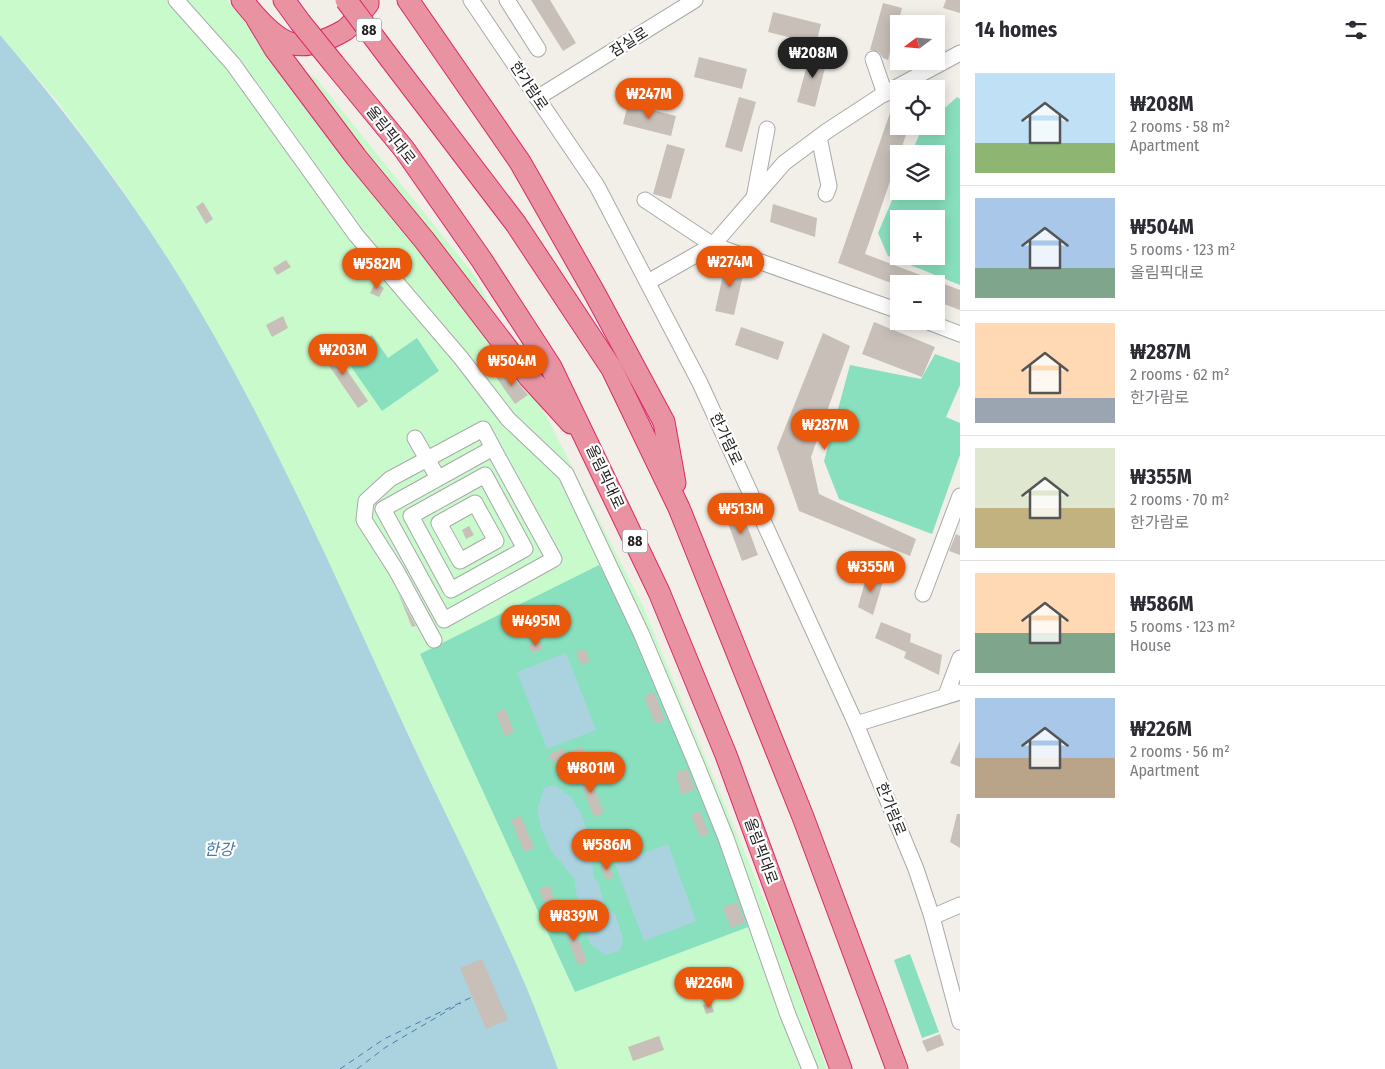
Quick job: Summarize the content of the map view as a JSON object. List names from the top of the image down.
{
  "streets": {
    "highway": ["88", "올림픽대로"],
    "street": ["잠실로", "한가람로"]
  },
  "crossings": [
    ["잠실로", "한가람로"]
  ],
  "water": ["한강"],
  "north": "left",
  "page": {
    "heading": "14 homes",
    "map_buttons": ["+", "−"],
    "price": [
      "₩208M",
      "₩247M",
      "₩274M",
      "₩582M",
      "₩203M",
      "₩504M",
      "₩287M",
      "₩513M",
      "₩355M",
      "₩495M",
      "₩801M",
      "₩586M",
      "₩839M",
      "₩226M"
    ],
    "list": [
      {
        "name": "₩208M",
        "note": "2 rooms · 58 m² · Apartment"
      },
      {
        "name": "₩504M",
        "note": "5 rooms · 123 m² · 올림픽대로"
      },
      {
        "name": "₩287M",
        "note": "2 rooms · 62 m² · 한가람로"
      },
      {
        "name": "₩355M",
        "note": "2 rooms · 70 m² · 한가람로"
      },
      {
        "name": "₩586M",
        "note": "5 rooms · 123 m² · House"
      },
      {
        "name": "₩226M",
        "note": "2 rooms · 56 m² · Apartment"
      }
    ]
  }
}
